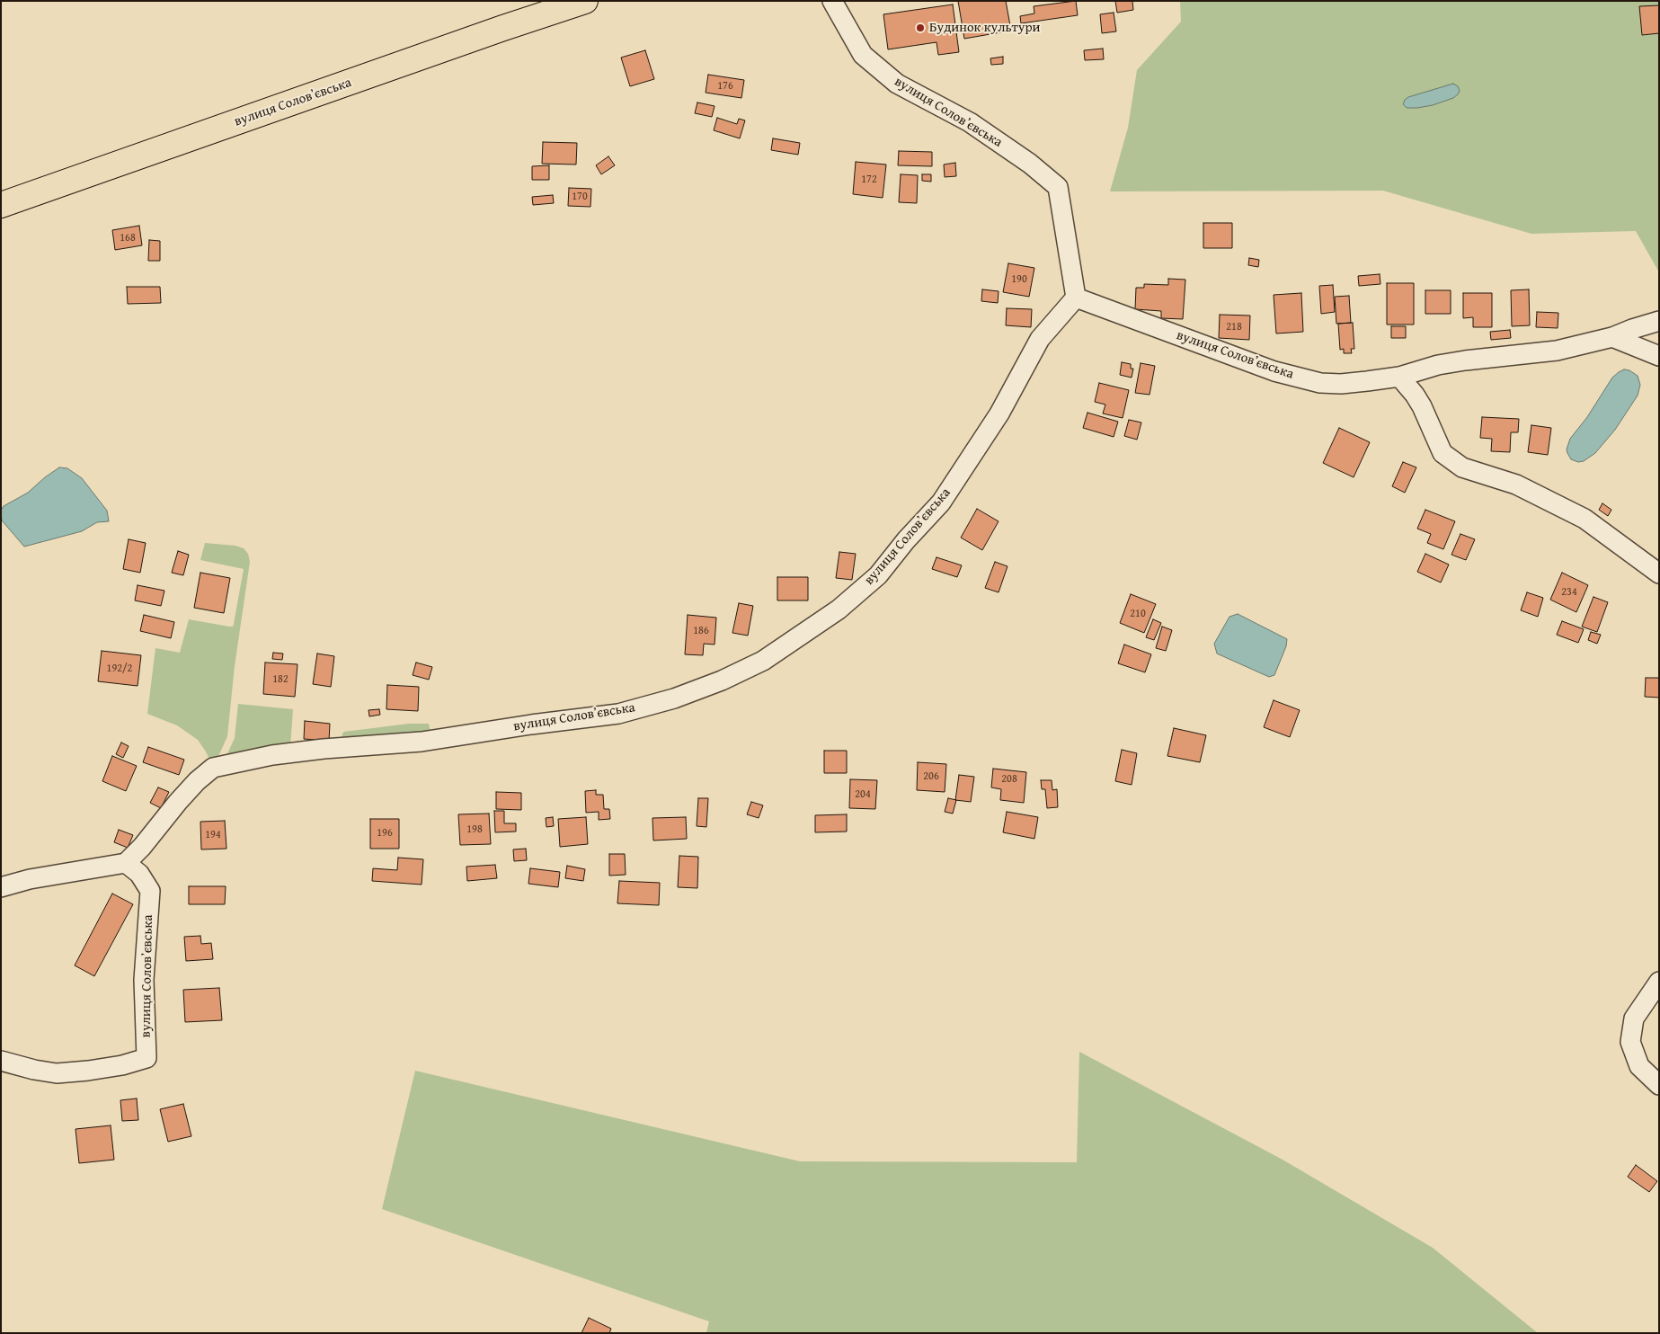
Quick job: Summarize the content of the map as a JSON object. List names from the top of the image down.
{
  "streets": {
    "main road": ["вулиця Соловʼєвська"]
  },
  "places": ["Будинок культури"],
  "house_numbers": [
    "176",
    "172",
    "170",
    "168",
    "190",
    "218",
    "234",
    "210",
    "186",
    "192/2",
    "182",
    "206",
    "208",
    "204",
    "198",
    "196",
    "194"
  ]
}
